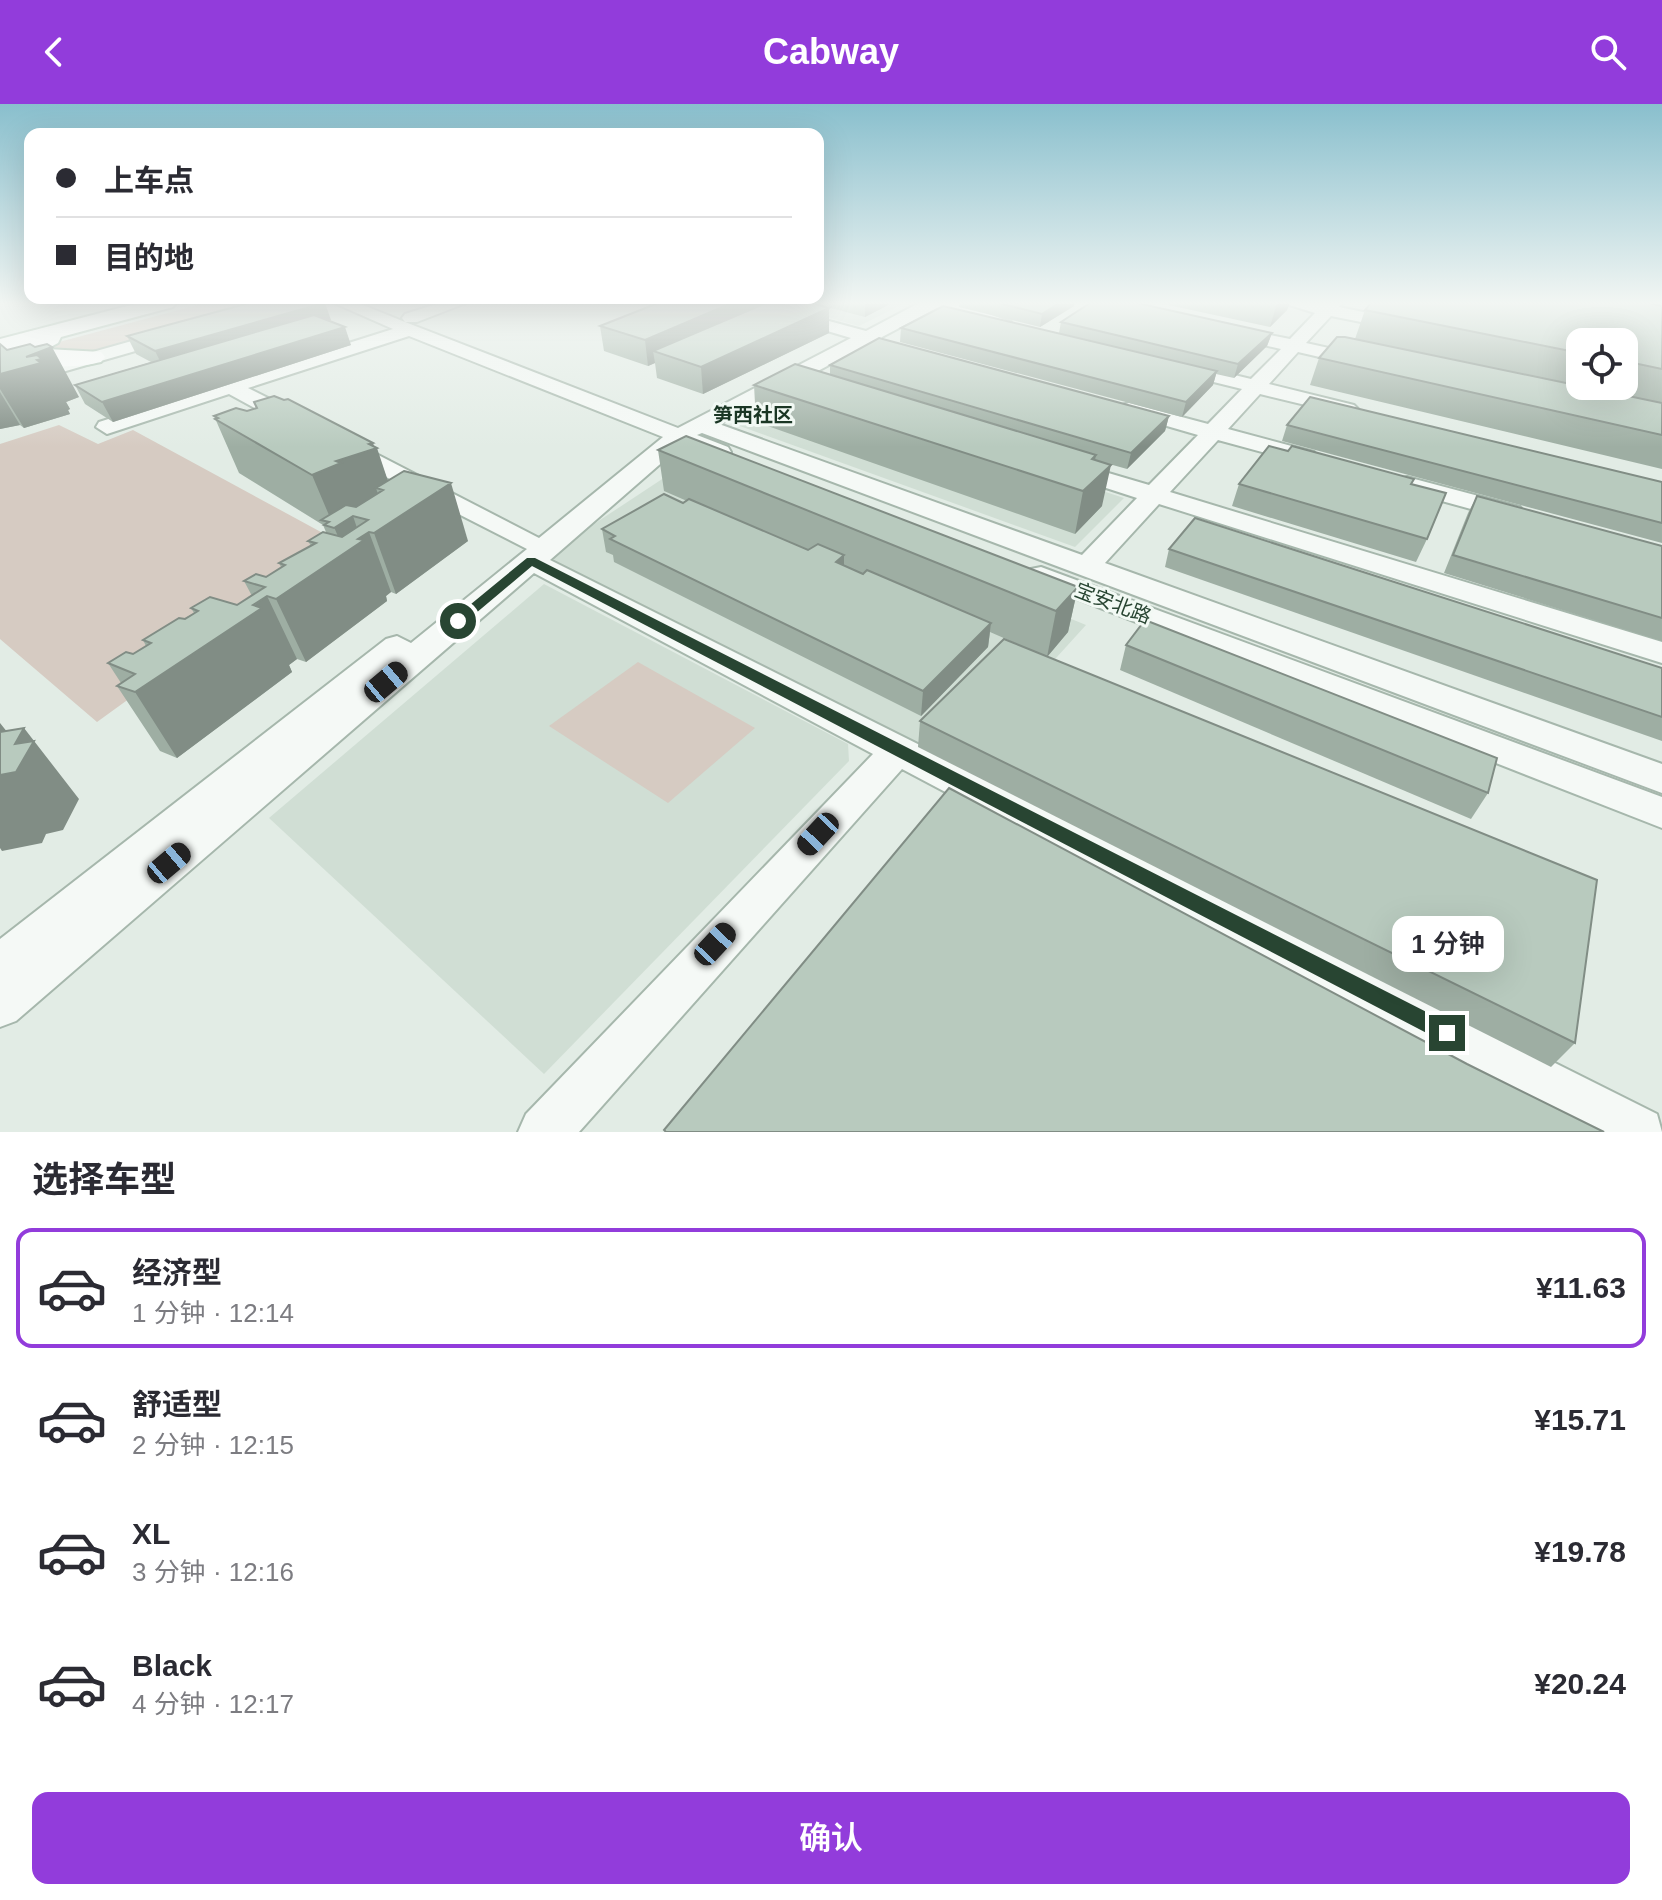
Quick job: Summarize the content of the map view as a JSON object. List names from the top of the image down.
{
  "streets": {
    "street": ["宝安北路"]
  },
  "districts": ["笋西社区"],
  "page": {
    "header": "Cabway",
    "banner": ["上车点", "目的地"],
    "bubble": "1 分钟",
    "heading": "选择车型",
    "list": [
      {
        "name": "经济型",
        "note": "1 分钟 · 12:14",
        "value": "¥11.63"
      },
      {
        "name": "舒适型",
        "note": "2 分钟 · 12:15",
        "value": "¥15.71"
      },
      {
        "name": "XL",
        "note": "3 分钟 · 12:16",
        "value": "¥19.78"
      },
      {
        "name": "Black",
        "note": "4 分钟 · 12:17",
        "value": "¥20.24"
      }
    ],
    "buttons": "确认"
  }
}
